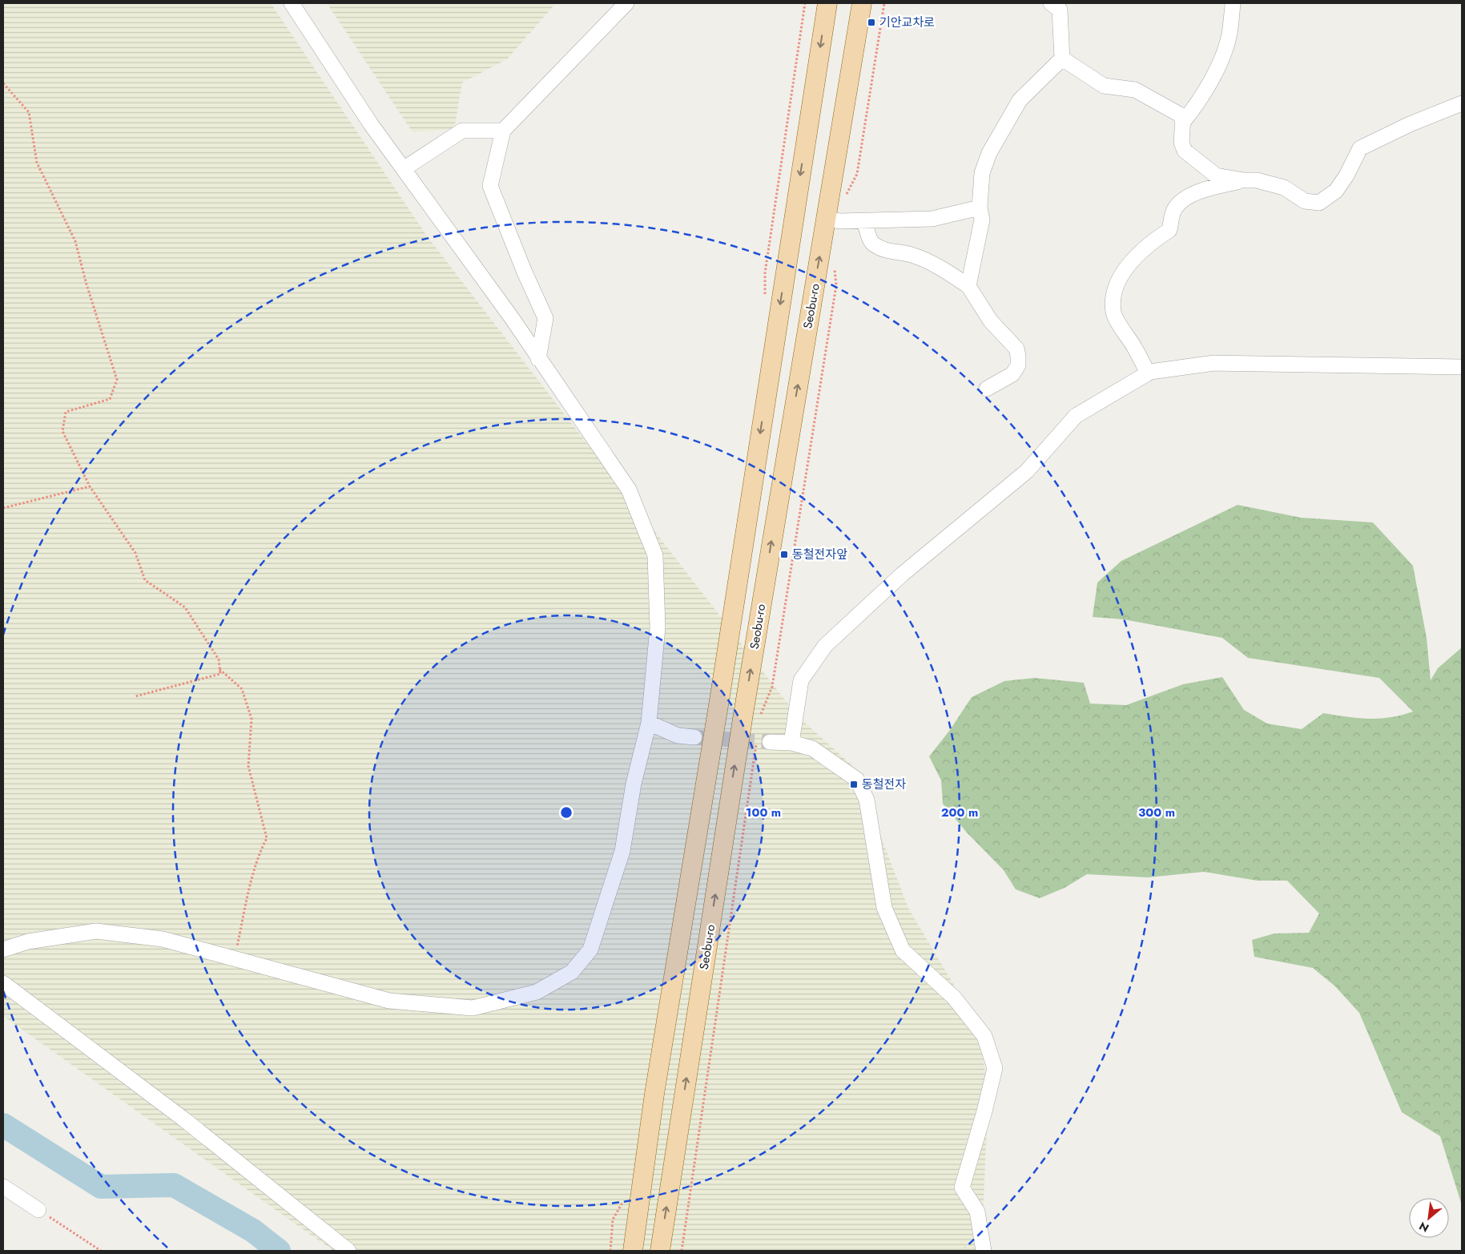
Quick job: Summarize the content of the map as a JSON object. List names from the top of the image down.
{
  "streets": {
    "main road": ["Seobu-ro"]
  },
  "places": {
    "transit": ["기안교차로", "동철전자앞", "동철전자"]
  },
  "north": "bottom left",
  "rings": ["100 m", "200 m", "300 m"]
}
